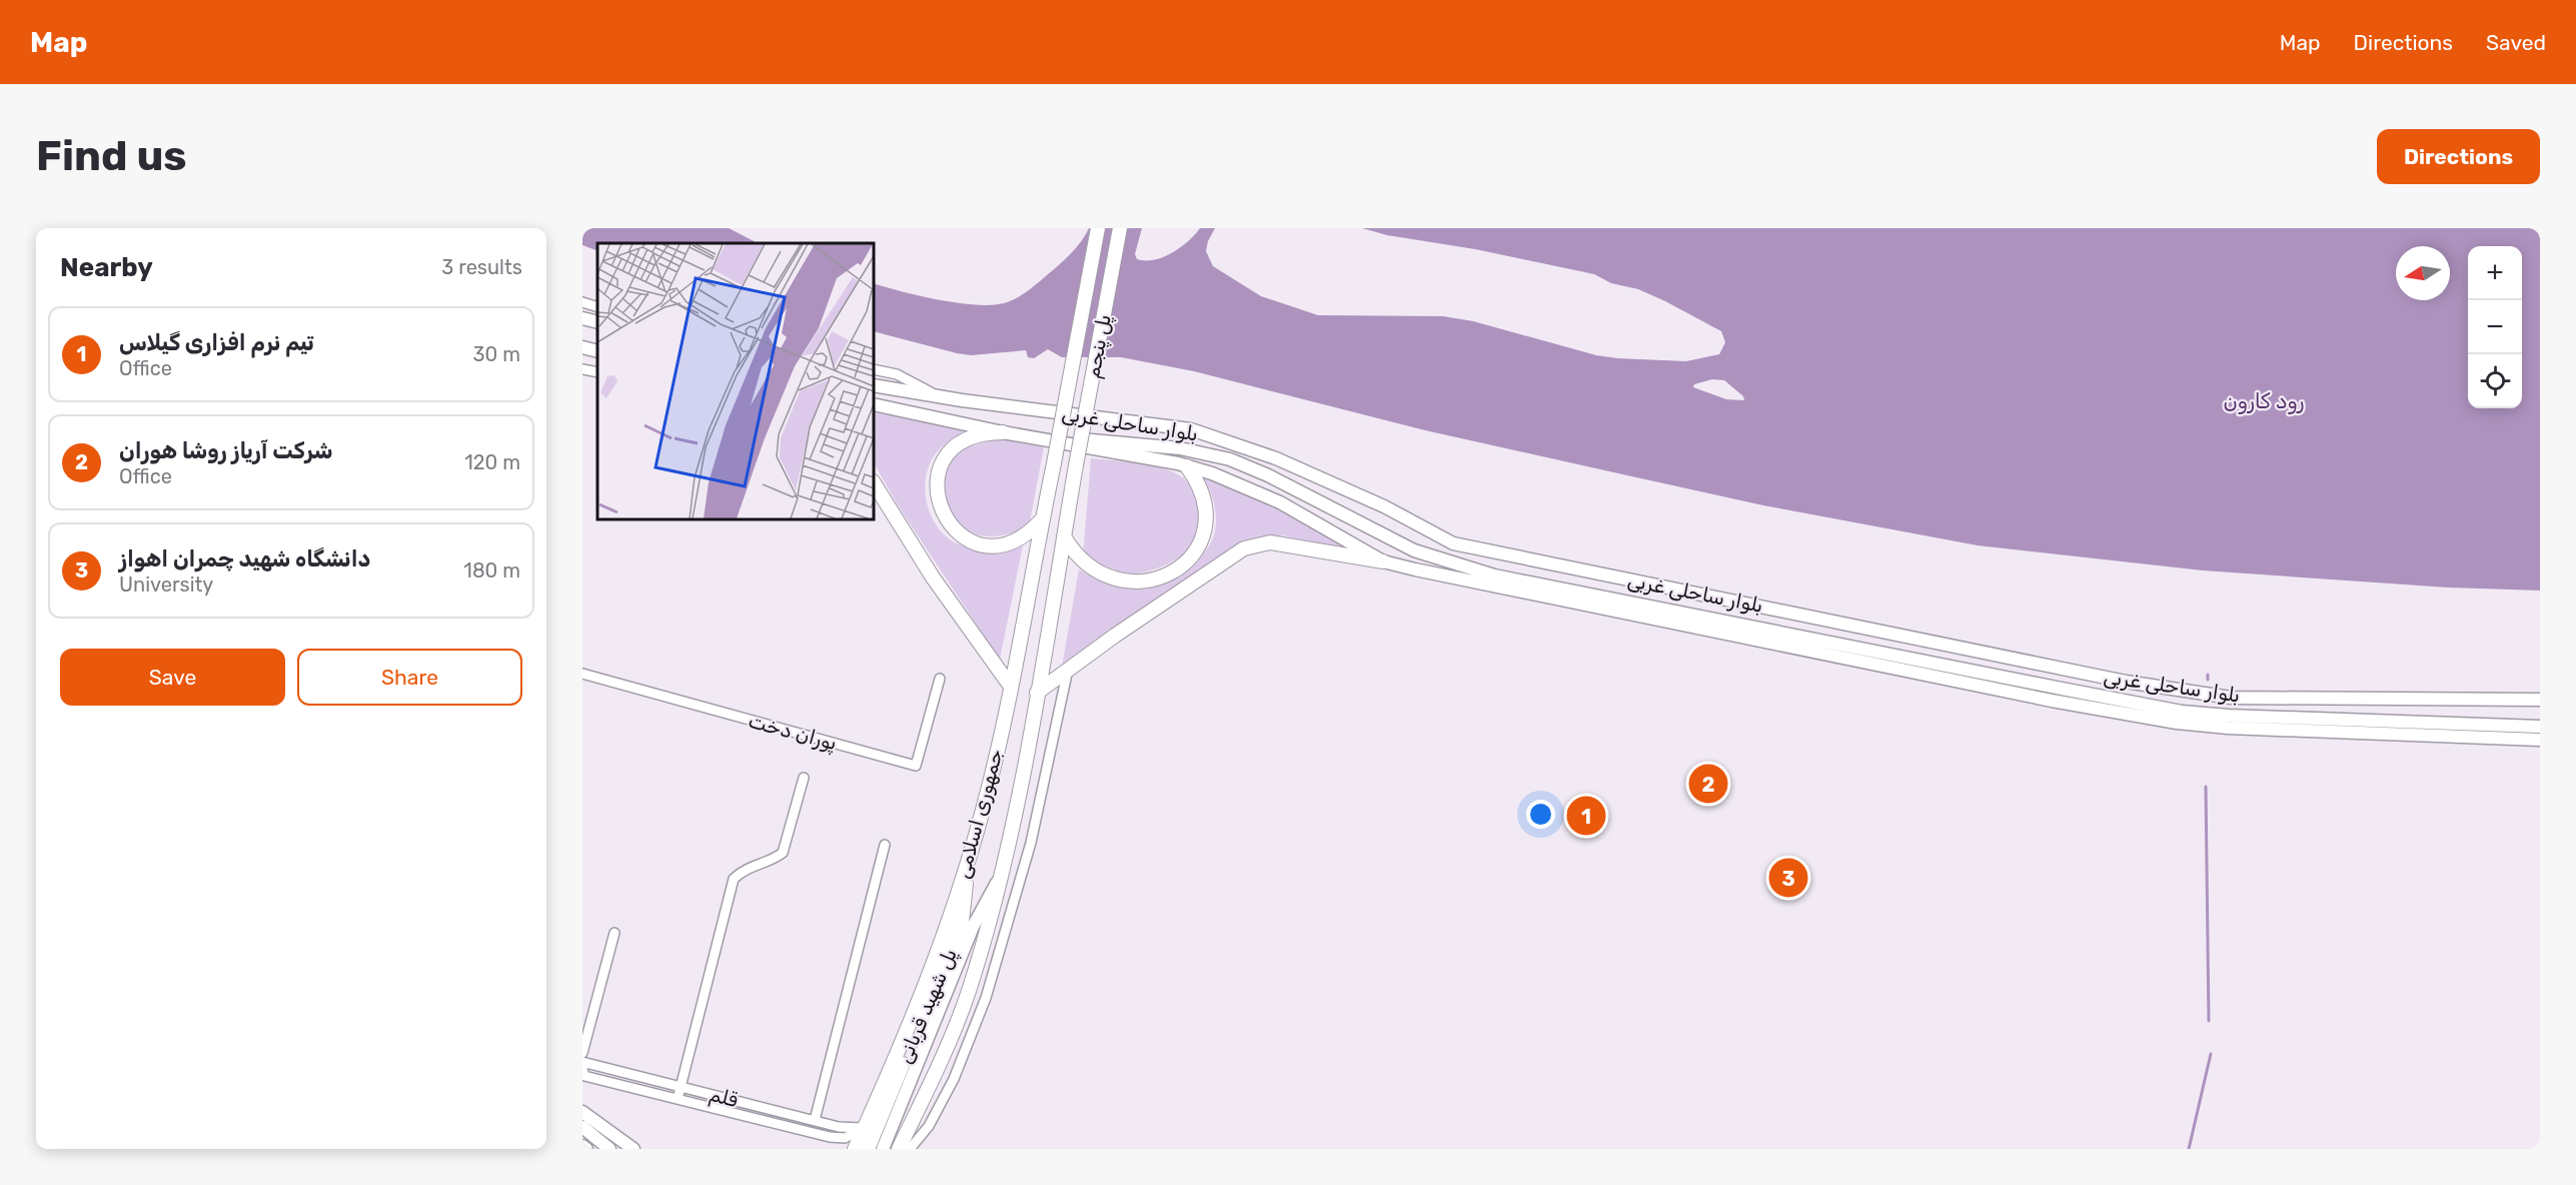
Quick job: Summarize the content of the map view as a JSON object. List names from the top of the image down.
{
  "streets": {
    "highway": ["پل پنجم", "جمهوری اسلامی", "پل شهید قربانی"],
    "main road": ["بلوار ساحلی غربی"],
    "street": ["پوران دخت", "قلم"]
  },
  "crossings": [
    ["پل پنجم", "جمهوری اسلامی"],
    ["جمهوری اسلامی", "پل شهید قربانی"],
    ["جمهوری اسلامی", "قلم"]
  ],
  "water": ["رود کارون"],
  "north": "left",
  "page": {
    "header": "Map",
    "nav": ["Map", "Directions", "Saved"],
    "buttons": [
      "Directions",
      ["Save", "Share"]
    ],
    "title": "Find us",
    "heading": ["Nearby", "3 results"],
    "map_buttons": ["+", "−"],
    "list": [
      {
        "mark": "1",
        "name": "تیم نرم افزاری گیلاس",
        "note": "Office",
        "value": "30 m"
      },
      {
        "mark": "2",
        "name": "شرکت آریاز روشا هوران",
        "note": "Office",
        "value": "120 m"
      },
      {
        "mark": "3",
        "name": "دانشگاه شهید چمران اهواز",
        "note": "University",
        "value": "180 m"
      }
    ],
    "pins": ["2", "1", "3"]
  }
}
